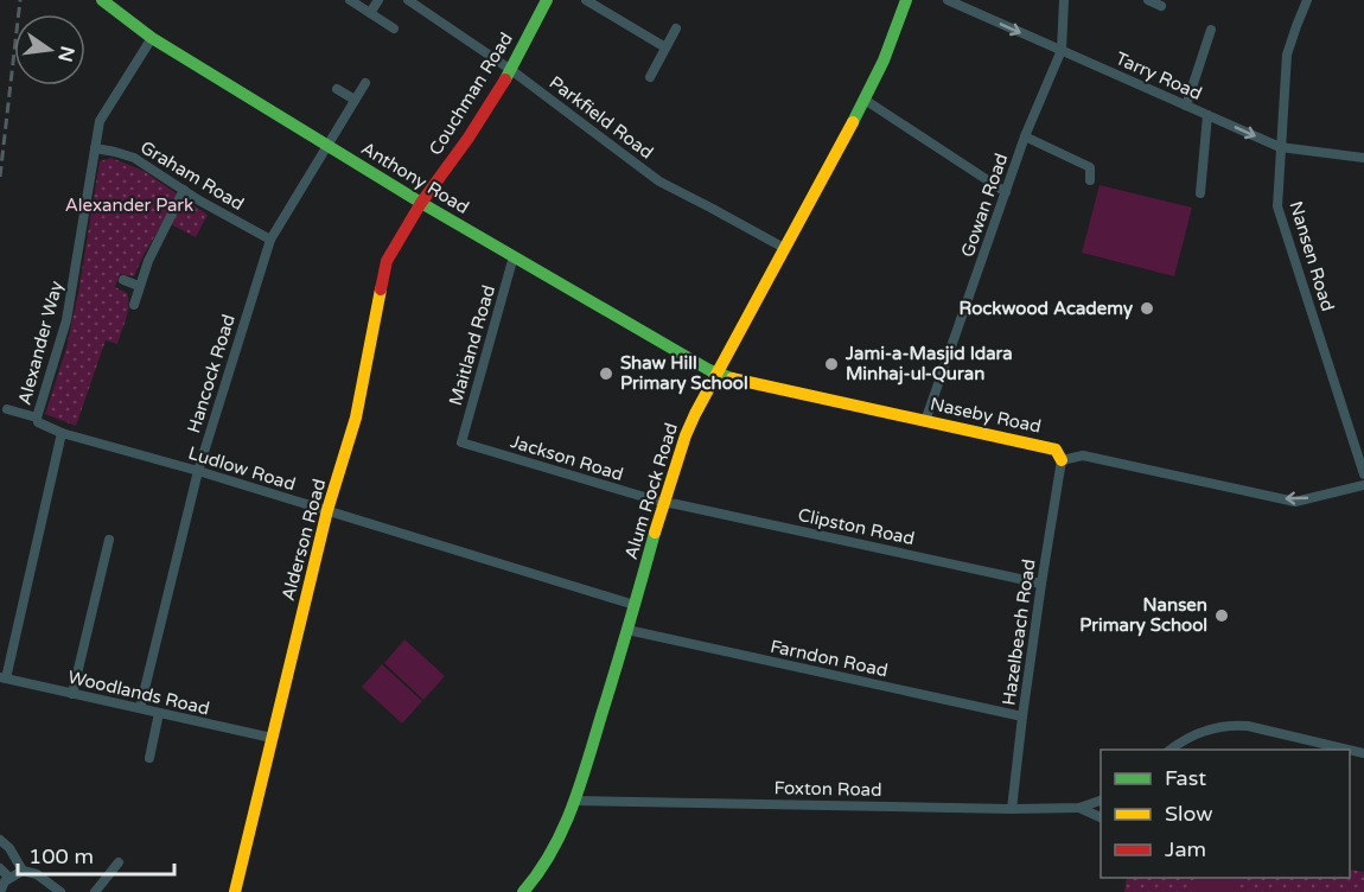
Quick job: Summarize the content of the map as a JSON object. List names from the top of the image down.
{
  "streets": {
    "street": [
      "Tarry Road",
      "Couchman Road",
      "Parkfield Road",
      "Graham Road",
      "Anthony Road",
      "Gowan Road",
      "Nansen Road",
      "Alexander Way",
      "Maitland Road",
      "Hancock Road",
      "Naseby Road",
      "Jackson Road",
      "Ludlow Road",
      "Alum Rock Road",
      "Clipston Road",
      "Alderson Road",
      "Hazelbeach Road",
      "Farndon Road",
      "Woodlands Road",
      "Foxton Road"
    ]
  },
  "crossings": [
    ["Tarry Road", "Gowan Road"],
    ["Tarry Road", "Nansen Road"],
    ["Couchman Road", "Parkfield Road"],
    ["Couchman Road", "Anthony Road"],
    ["Couchman Road", "Alderson Road"],
    ["Parkfield Road", "Alum Rock Road"],
    ["Graham Road", "Alexander Way"],
    ["Graham Road", "Hancock Road"],
    ["Anthony Road", "Alexander Way"],
    ["Anthony Road", "Maitland Road"],
    ["Anthony Road", "Hancock Road"],
    ["Anthony Road", "Naseby Road"],
    ["Anthony Road", "Alum Rock Road"],
    ["Anthony Road", "Alderson Road"],
    ["Gowan Road", "Naseby Road"],
    ["Alexander Way", "Ludlow Road"],
    ["Maitland Road", "Jackson Road"],
    ["Hancock Road", "Ludlow Road"],
    ["Hancock Road", "Woodlands Road"],
    ["Naseby Road", "Alum Rock Road"],
    ["Naseby Road", "Hazelbeach Road"],
    ["Jackson Road", "Alum Rock Road"],
    ["Jackson Road", "Clipston Road"],
    ["Ludlow Road", "Alum Rock Road"],
    ["Ludlow Road", "Alderson Road"],
    ["Alum Rock Road", "Clipston Road"],
    ["Alum Rock Road", "Farndon Road"],
    ["Alum Rock Road", "Foxton Road"],
    ["Clipston Road", "Hazelbeach Road"],
    ["Alderson Road", "Woodlands Road"],
    ["Hazelbeach Road", "Farndon Road"],
    ["Hazelbeach Road", "Foxton Road"]
  ],
  "one_way": ["Tarry Road"],
  "parks": ["Alexander Park"],
  "places": [
    "Rockwood Academy",
    "Jami-a-Masjid Idara Minhaj-ul-Quran",
    "Shaw Hill Primary School",
    "Nansen Primary School"
  ],
  "legend": ["Fast", "Slow", "Jam"],
  "scale_bar": "100 m",
  "north": "right"
}
